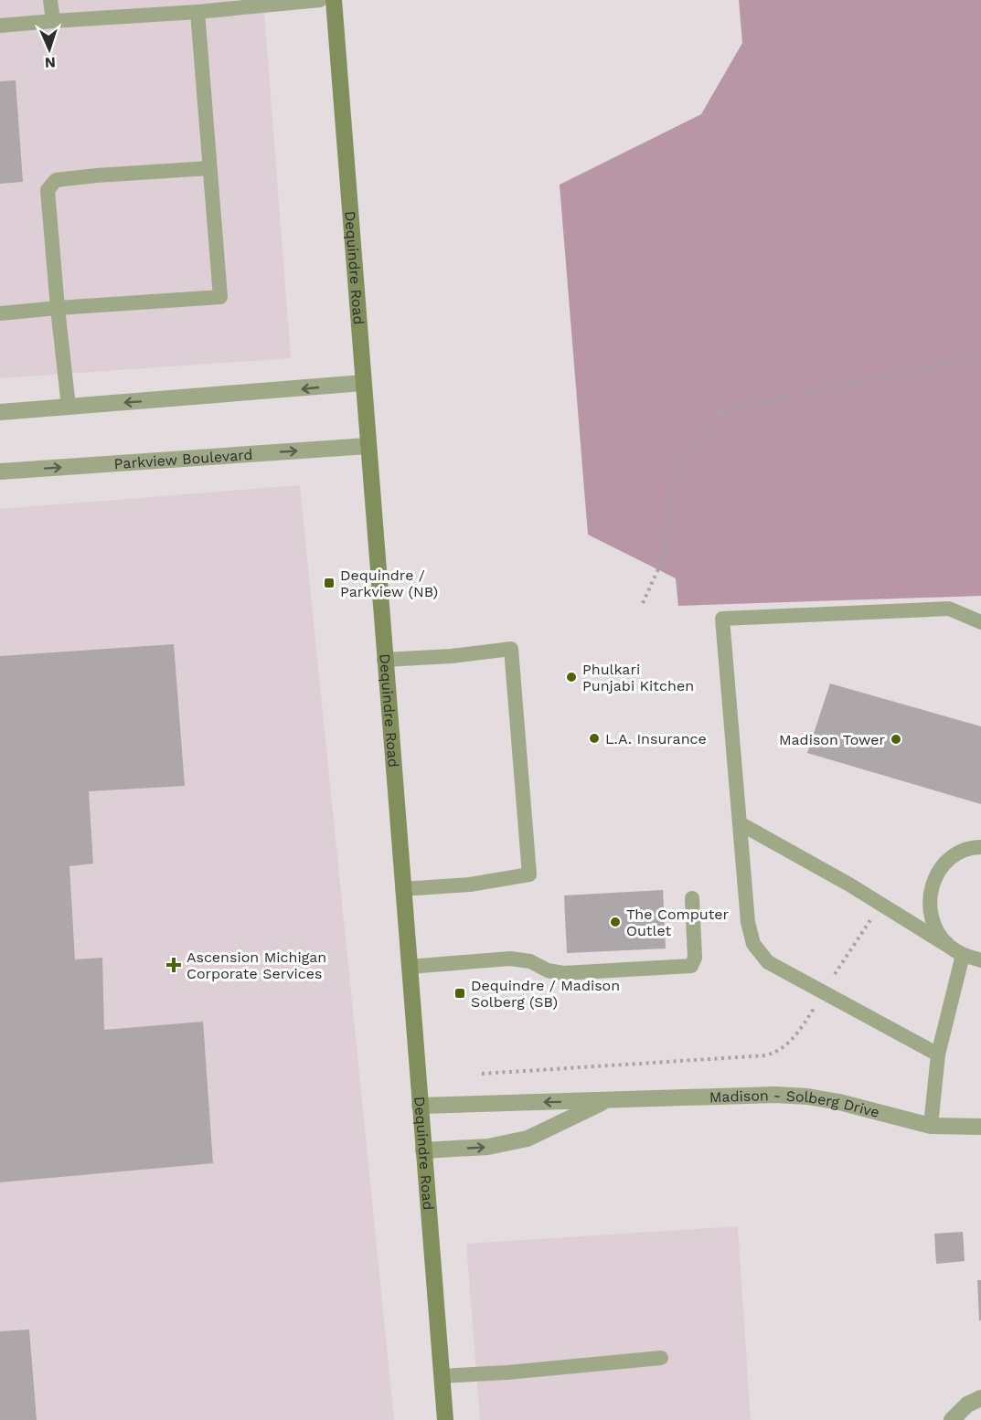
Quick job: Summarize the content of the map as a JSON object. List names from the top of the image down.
{
  "streets": {
    "main road": ["Dequindre Road"],
    "street": ["Parkview Boulevard", "Madison - Solberg Drive"]
  },
  "crossings": [
    ["Dequindre Road", "Parkview Boulevard"],
    ["Dequindre Road", "Madison - Solberg Drive"]
  ],
  "places": {
    "transit": ["Dequindre / Parkview (NB)", "Dequindre / Madison Solberg (SB)"],
    "other": [
      "Phulkari Punjabi Kitchen",
      "L.A. Insurance",
      "Madison Tower",
      "The Computer Outlet"
    ],
    "health": ["Ascension Michigan Corporate Services"]
  },
  "north": "bottom"
}
